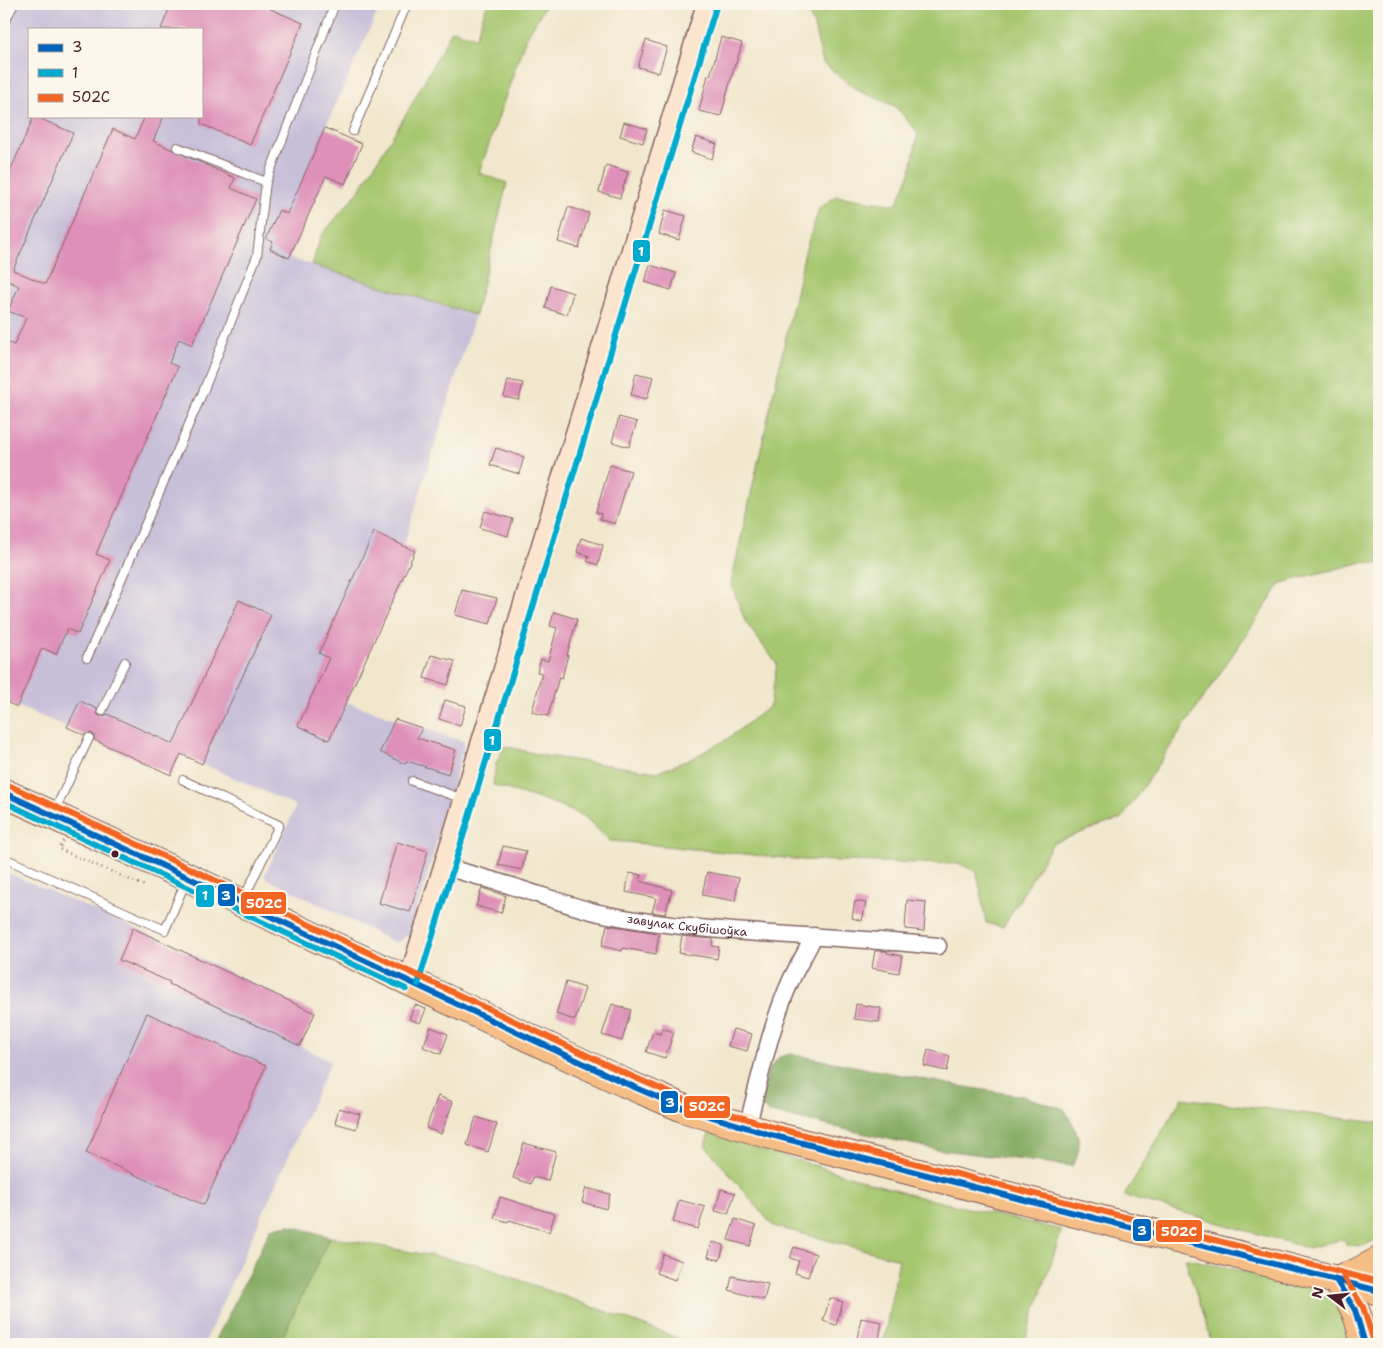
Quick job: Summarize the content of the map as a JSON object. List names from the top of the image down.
{
  "streets": {
    "street": ["завулак Скубішоўка"]
  },
  "lines": ["transit line 1", "transit line 502С", "transit line 3"],
  "legend": ["3", "1", "502С"],
  "north": "left"
}
